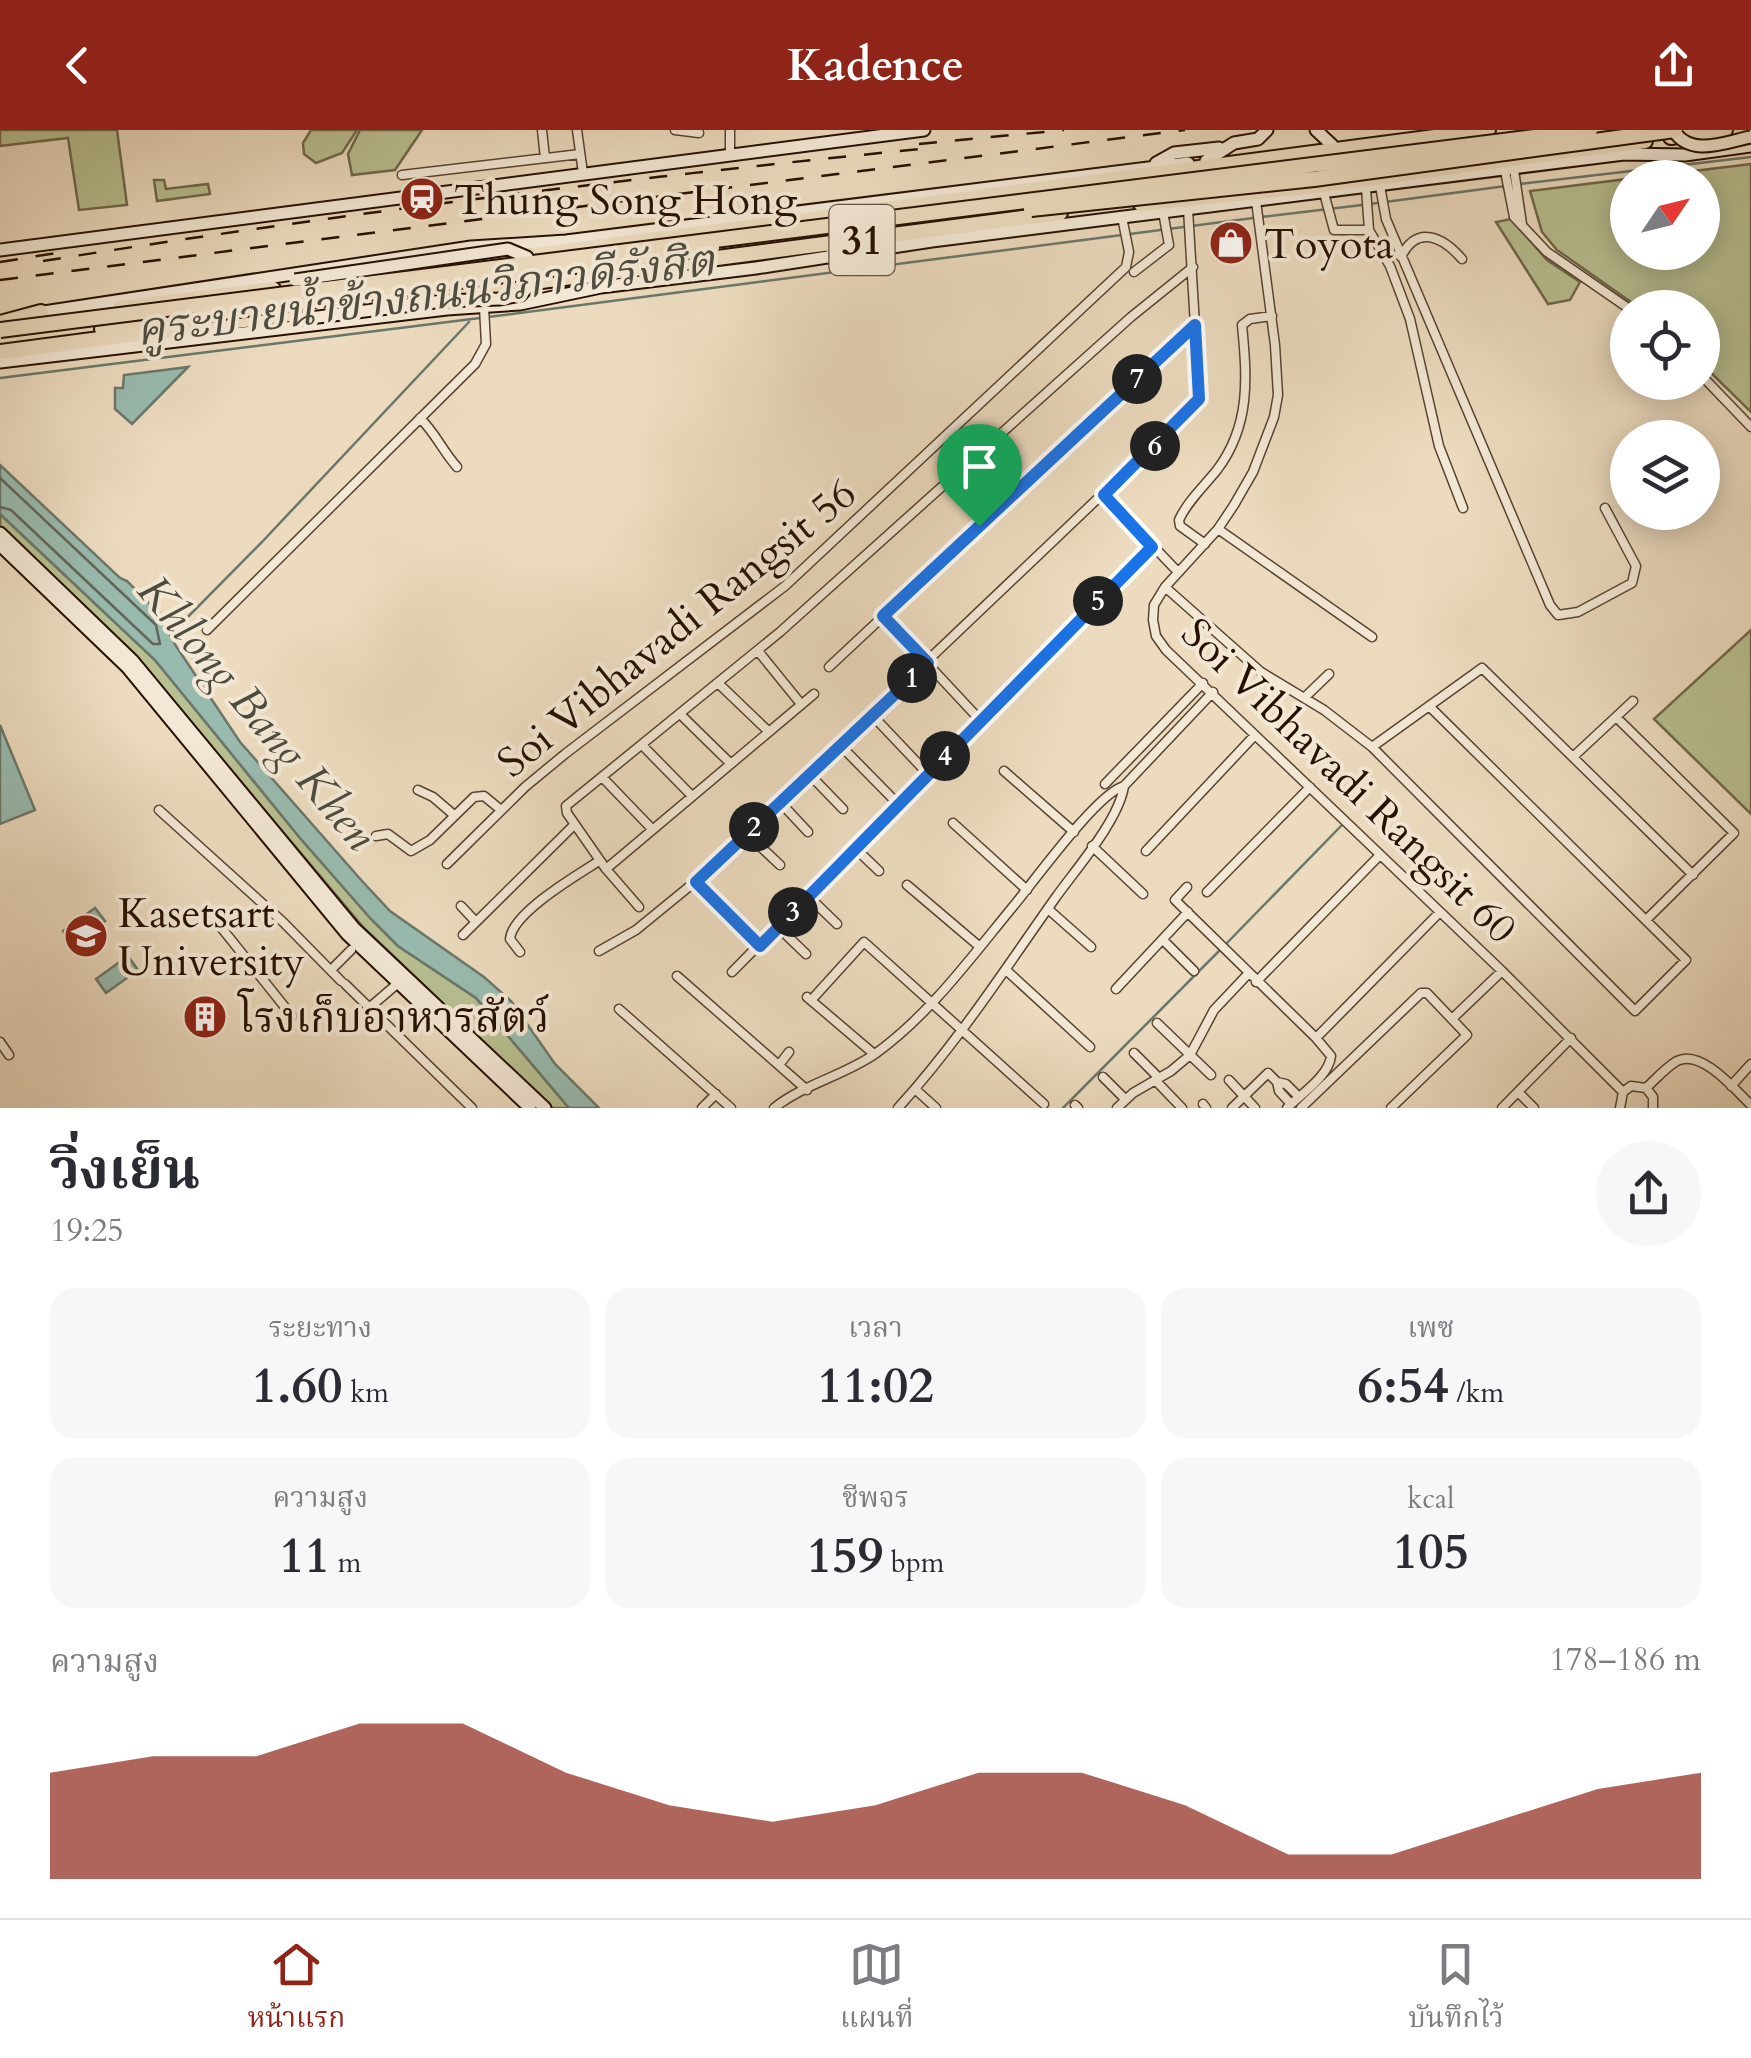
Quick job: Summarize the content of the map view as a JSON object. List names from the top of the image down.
{
  "streets": {
    "highway": ["31"],
    "street": ["Soi Vibhavadi Rangsit 56", "Soi Vibhavadi Rangsit 60"]
  },
  "crossings": [
    ["31", "Soi Vibhavadi Rangsit 56"],
    ["31", "Soi Vibhavadi Rangsit 60"]
  ],
  "water": ["คูระบายน้ำข้างถนนวิภาวดีรังสิต", "Khlong Bang Khen"],
  "places": {
    "station": ["Thung Song Hong"],
    "shop": ["Toyota"],
    "school or university": ["Kasetsart University"],
    "building": ["โรงเก็บอาหารสัตว์"]
  },
  "north": "top right",
  "page": {
    "header": "Kadence",
    "pins": [
      "7",
      "6",
      "5",
      "1",
      "4",
      "2",
      "3"
    ],
    "heading": ["วิ่งเย็น", "19:25"],
    "stats": [
      ["ระยะทาง", "1.60 km"],
      ["เวลา", "11:02"],
      ["เพซ", "6:54 /km"],
      ["ความสูง", "11 m"],
      ["ชีพจร", "159 bpm"],
      ["kcal", "105"]
    ],
    "chart": ["ความสูง", "178–186 m"],
    "tabs": ["หน้าแรก", "แผนที่", "บันทึกไว้"]
  }
}
